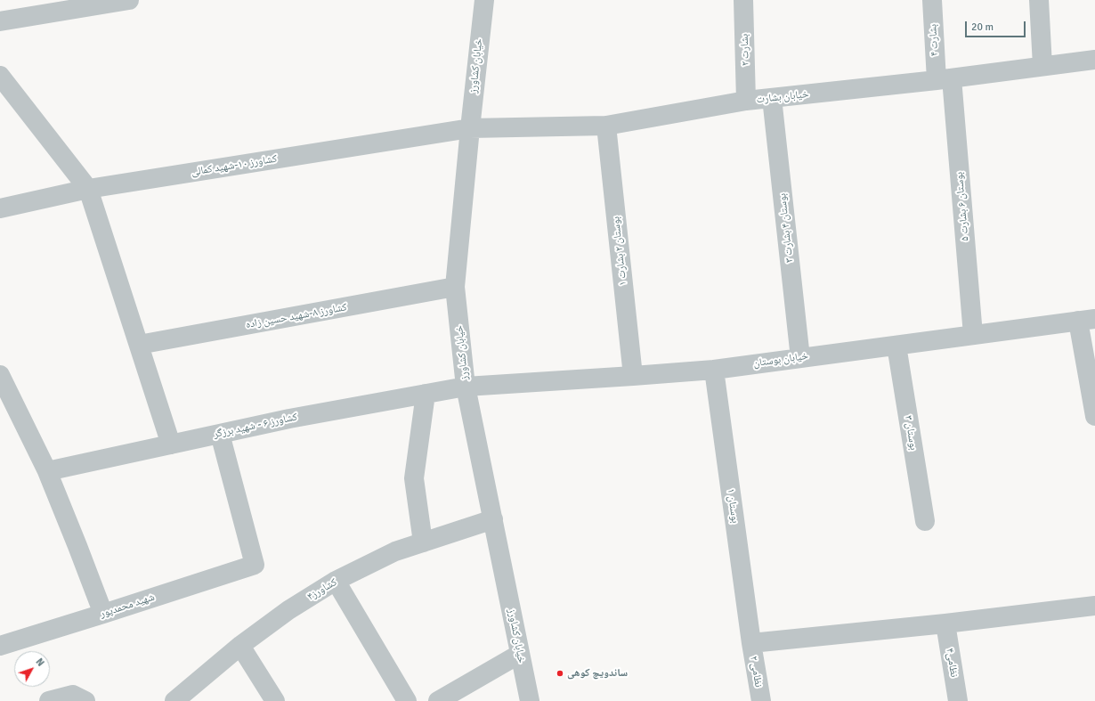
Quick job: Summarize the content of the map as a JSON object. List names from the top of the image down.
{
  "streets": {
    "street": [
      "بشارت ۴",
      "بشارت ۲",
      "خیابان کشاورز",
      "خیابان بشارت",
      "کشاورز ۱۰-شهید کمالی",
      "بوستان ۶ بشارت ۵",
      "بوستان ۴ بشارت ۳",
      "بوستان ۲ بشارت ۱",
      "کشاورز ۸-شهید حسین زاده",
      "خیابان بوستان",
      "کشاورز ۶ - شهید برزگر",
      "بوستان ۳",
      "بوستان ۱",
      "کشاورز۴",
      "شهید محمدپور",
      "نظامی۴",
      "نظامی ۲"
    ]
  },
  "crossings": [
    ["بشارت ۴", "خیابان بشارت"],
    ["بشارت ۴", "بوستان ۶ بشارت ۵"],
    ["بشارت ۲", "خیابان بشارت"],
    ["خیابان کشاورز", "خیابان بشارت"],
    ["خیابان کشاورز", "کشاورز ۱۰-شهید کمالی"],
    ["خیابان کشاورز", "کشاورز ۸-شهید حسین زاده"],
    ["خیابان کشاورز", "خیابان بوستان"],
    ["خیابان کشاورز", "کشاورز ۶ - شهید برزگر"],
    ["خیابان کشاورز", "کشاورز۴"],
    ["خیابان بشارت", "کشاورز ۱۰-شهید کمالی"],
    ["خیابان بشارت", "بوستان ۶ بشارت ۵"],
    ["خیابان بشارت", "بوستان ۴ بشارت ۳"],
    ["خیابان بشارت", "بوستان ۲ بشارت ۱"],
    ["بوستان ۶ بشارت ۵", "خیابان بوستان"],
    ["بوستان ۴ بشارت ۳", "خیابان بوستان"],
    ["بوستان ۲ بشارت ۱", "خیابان بوستان"],
    ["خیابان بوستان", "کشاورز ۶ - شهید برزگر"],
    ["خیابان بوستان", "بوستان ۳"],
    ["خیابان بوستان", "بوستان ۱"],
    ["کشاورز ۶ - شهید برزگر", "شهید محمدپور"],
    ["بوستان ۱", "نظامی ۲"]
  ],
  "places": ["ساندویچ کوهی"],
  "scale_bar": "20 m",
  "north": "top right"
}
